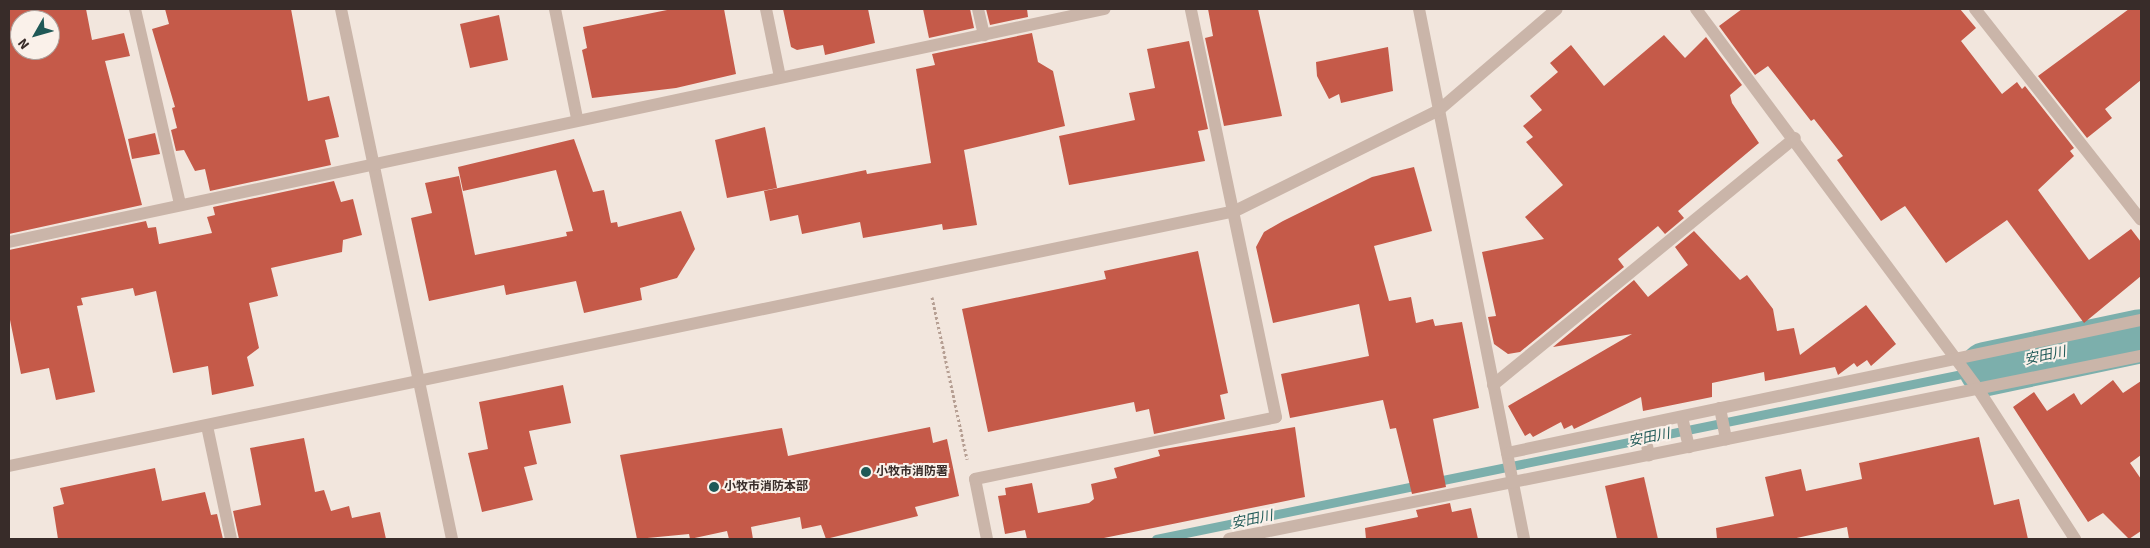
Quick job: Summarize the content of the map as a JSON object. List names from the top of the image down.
{
  "water": ["安田川"],
  "places": ["小牧市消防署", "小牧市消防本部"],
  "north": "bottom left"
}
